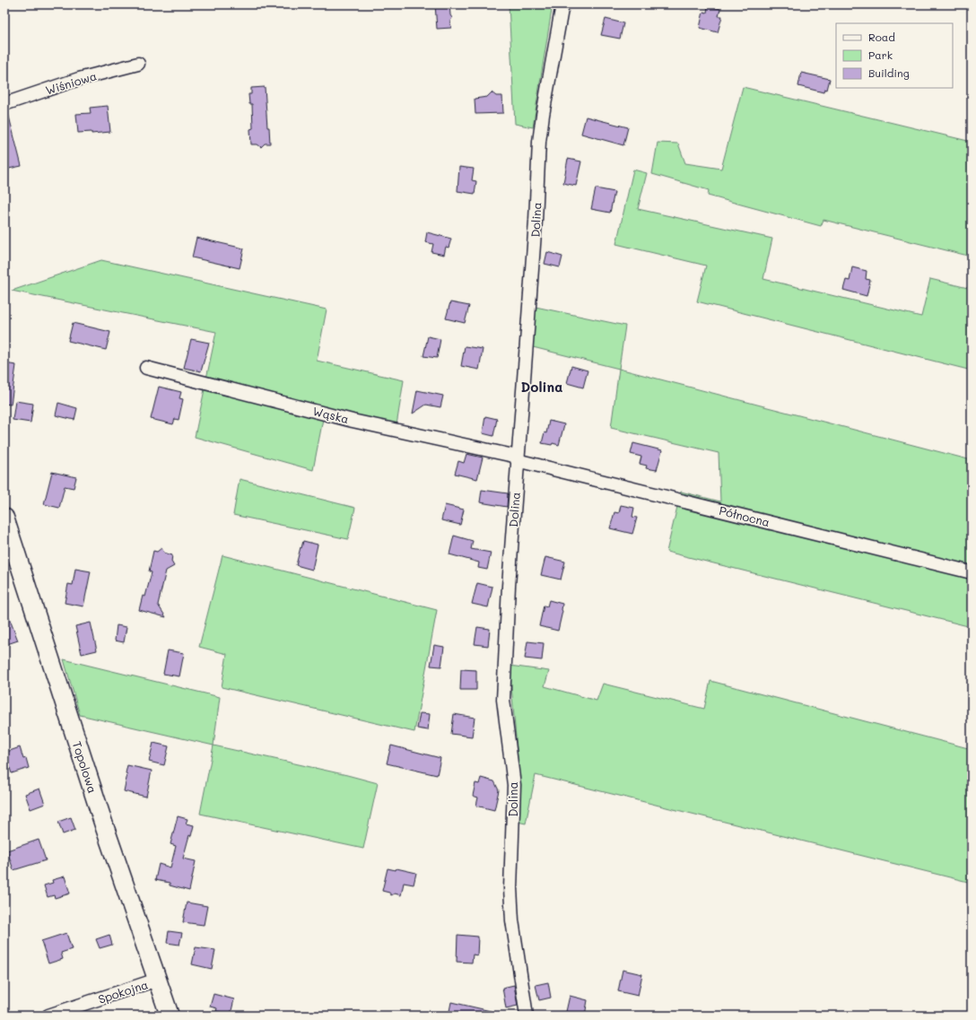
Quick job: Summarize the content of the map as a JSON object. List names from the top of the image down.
{
  "streets": {
    "street": [
      "Wiśniowa",
      "Dolina",
      "Wąska",
      "Północna",
      "Topolowa",
      "Spokojna"
    ]
  },
  "crossings": [
    ["Dolina", "Wąska"],
    ["Dolina", "Północna"],
    ["Wąska", "Północna"],
    ["Topolowa", "Spokojna"]
  ],
  "districts": ["Dolina"],
  "legend": ["Road", "Park", "Building"]
}
